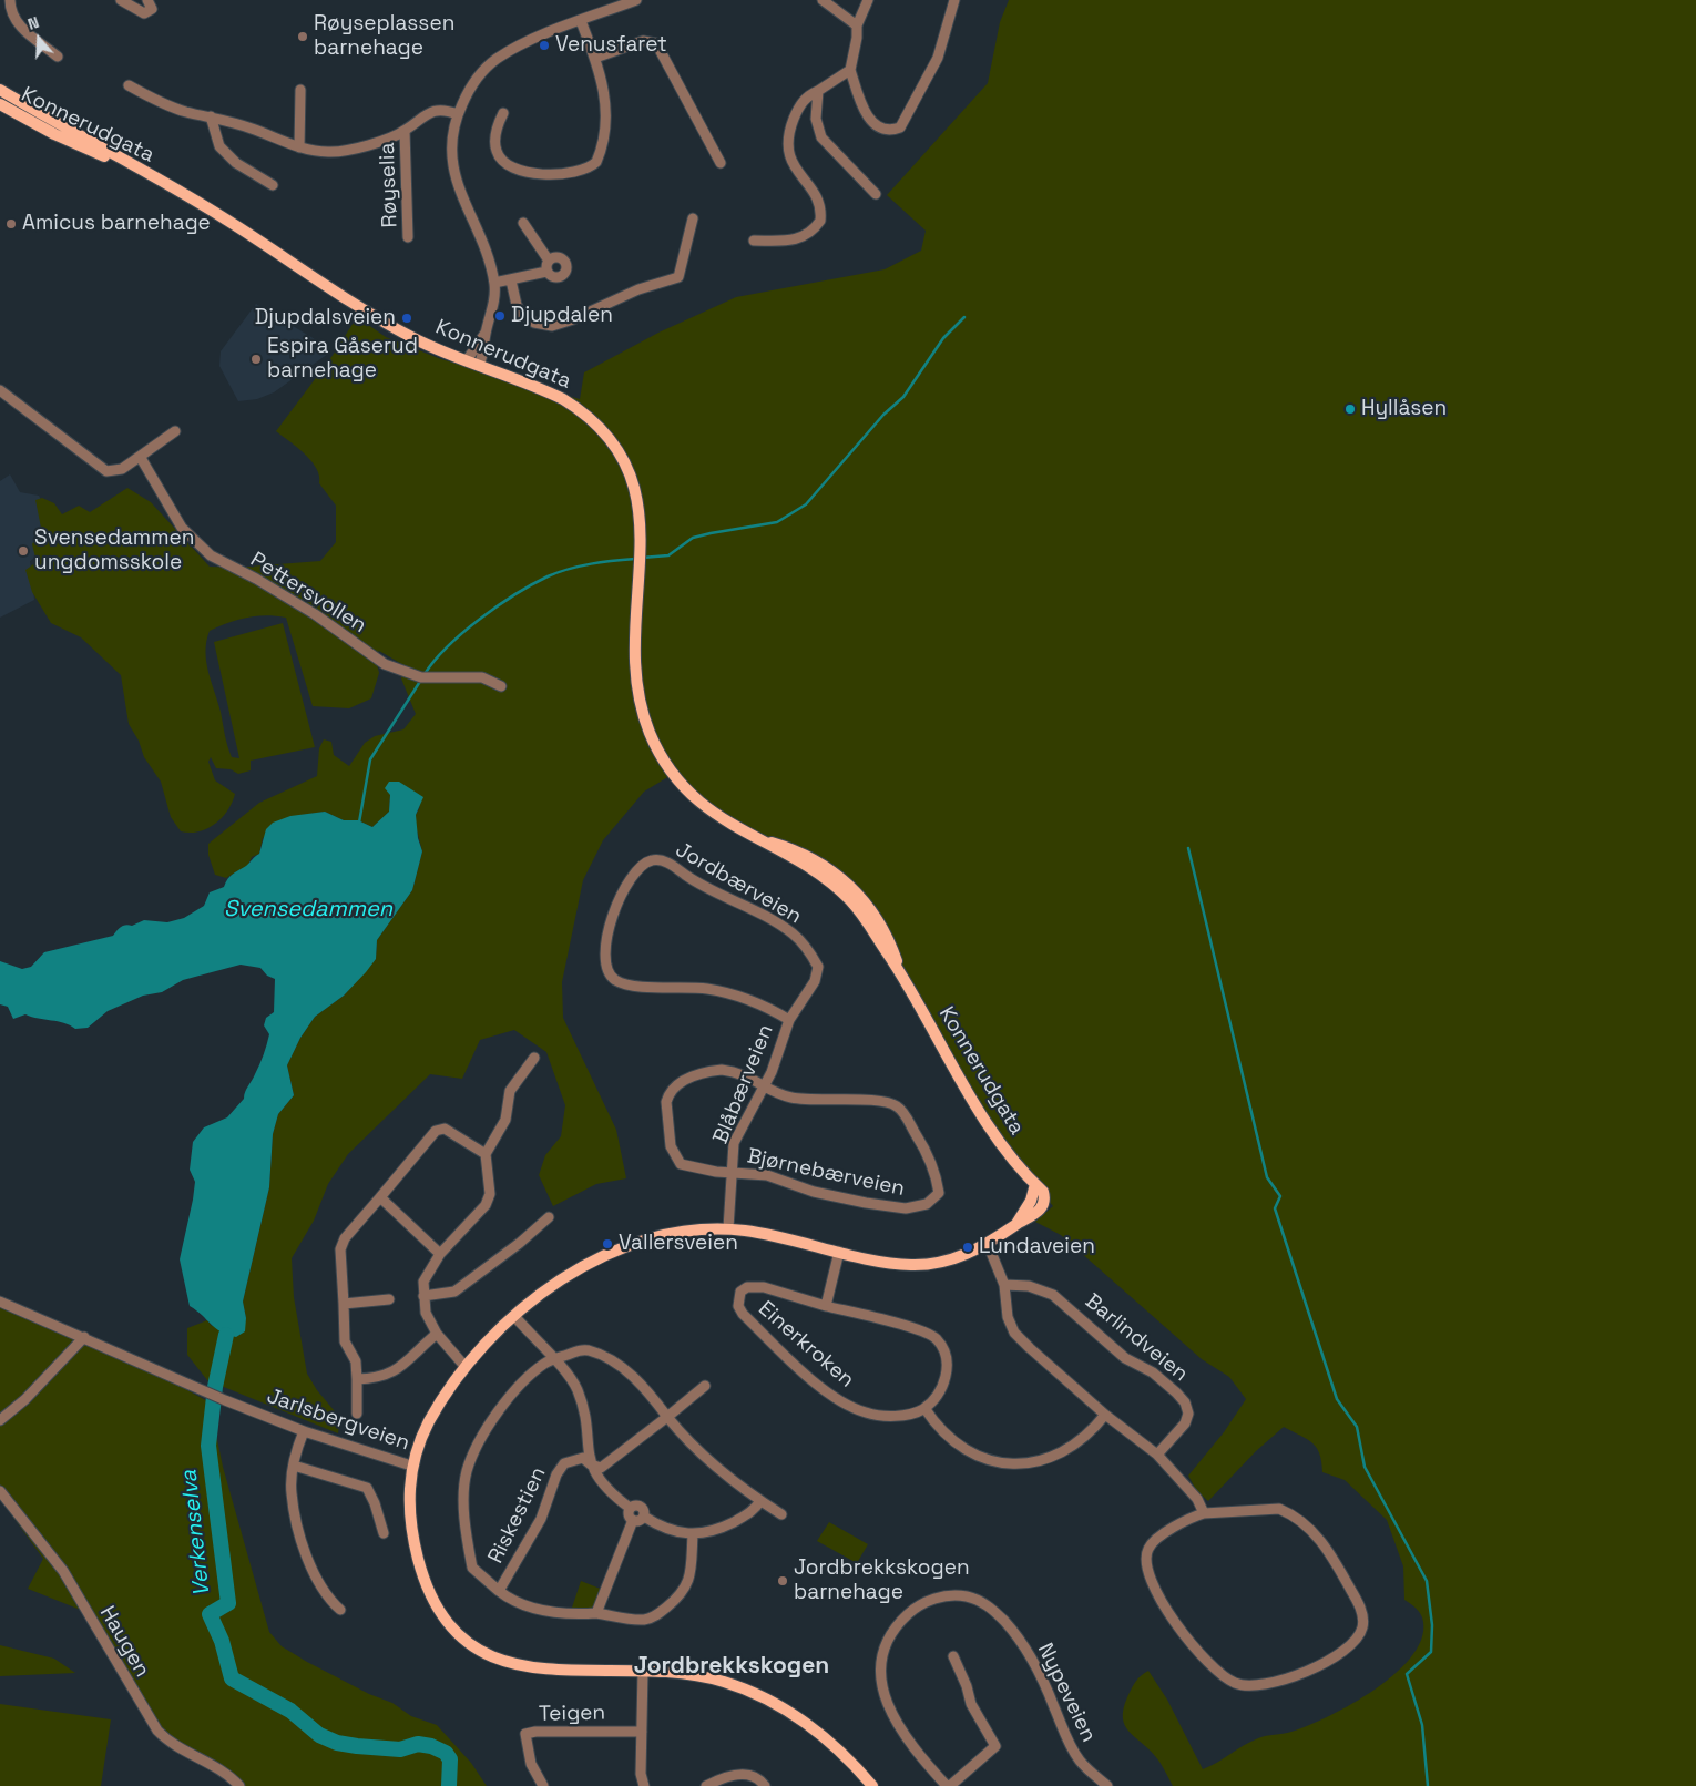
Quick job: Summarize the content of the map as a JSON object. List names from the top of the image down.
{
  "streets": {
    "main road": ["Konnerudgata", "Jarlsbergveien"],
    "street": [
      "Røyselia",
      "Pettersvollen",
      "Jordbærveien",
      "Blåbærveien",
      "Bjørnebærveien",
      "Barlindveien",
      "Einerkroken",
      "Riskestien",
      "Haugen",
      "Nypeveien",
      "Teigen"
    ]
  },
  "crossings": [
    ["Jordbærveien", "Blåbærveien"],
    ["Blåbærveien", "Bjørnebærveien"]
  ],
  "districts": ["Jordbrekkskogen"],
  "water": ["Svensedammen", "Verkenselva"],
  "places": [
    "Røyseplassen barnehage",
    "Venusfaret",
    "Amicus barnehage",
    "Djupdalen",
    "Djupdalsveien",
    "Espira Gåserud barnehage",
    "Hyllåsen",
    "Svensedammen ungdomsskole",
    "Vallersveien",
    "Lundaveien",
    "Jordbrekkskogen barnehage"
  ],
  "north": "top"
}
